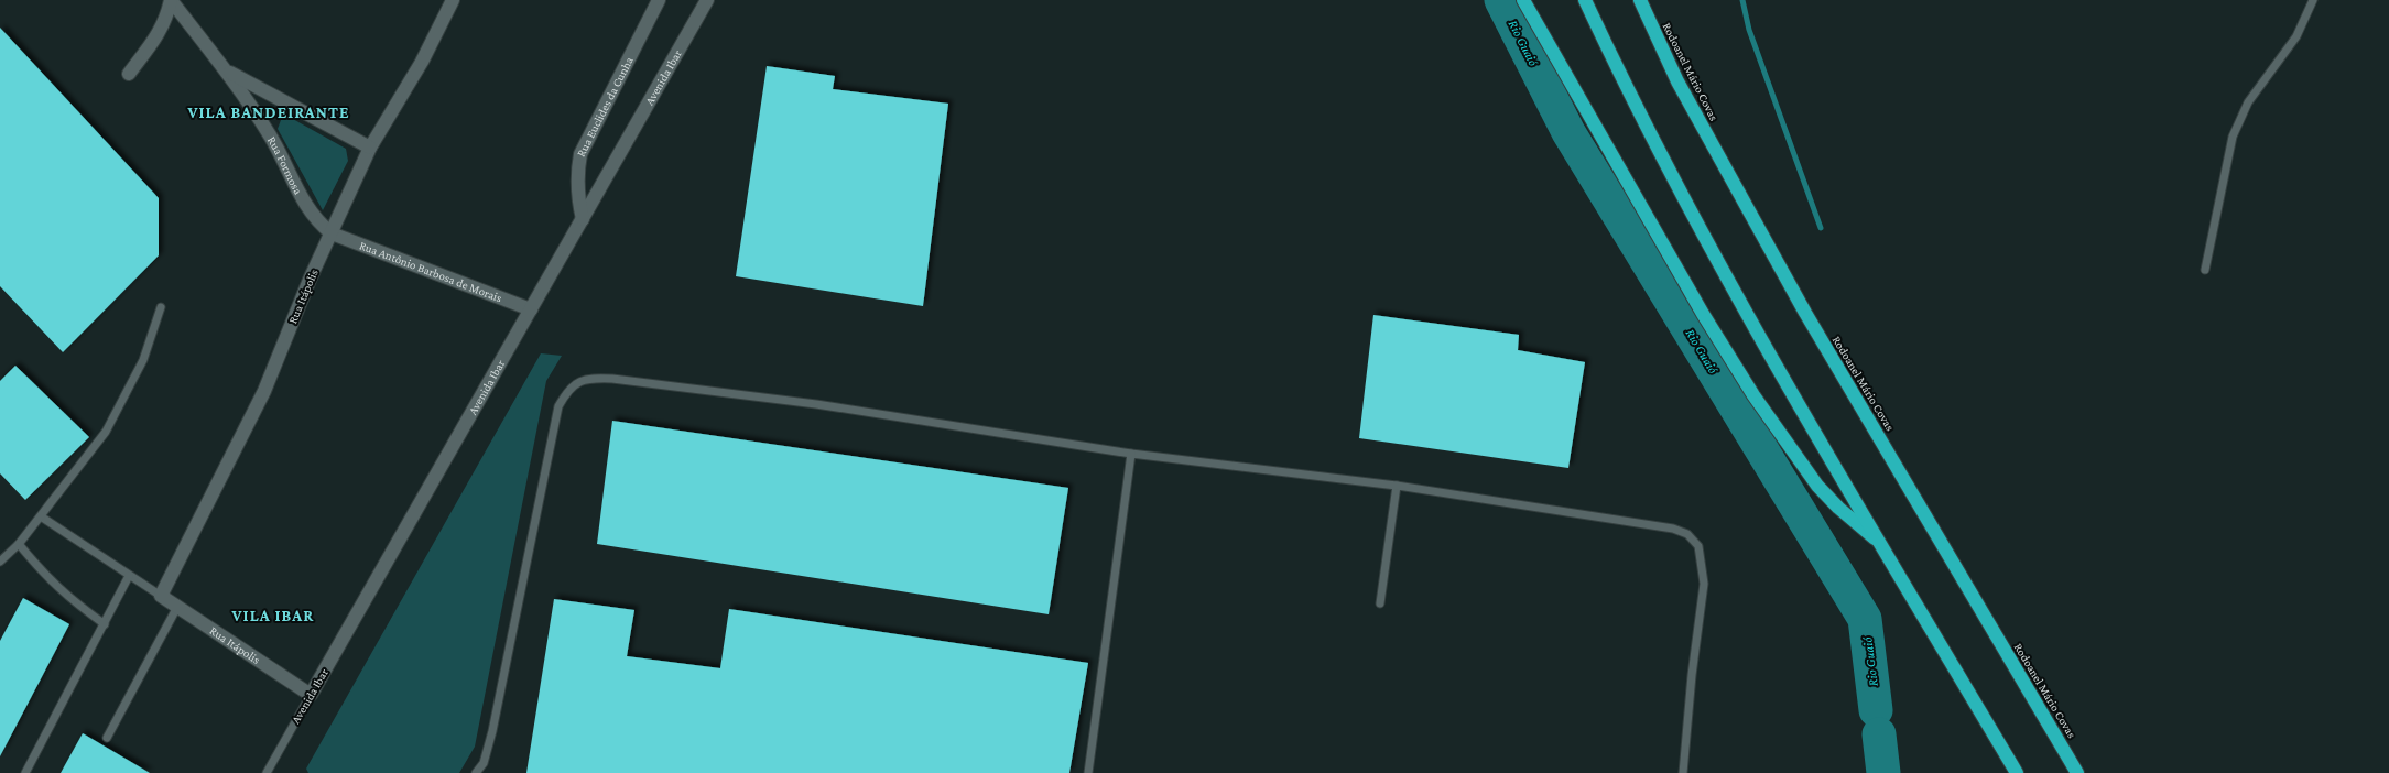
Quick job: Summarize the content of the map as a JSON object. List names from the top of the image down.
{
  "streets": {
    "highway": ["Rodoanel Mário Covas"],
    "street": [
      "Avenida Ibar",
      "Rua Euclides da Cunha",
      "Rua Formosa",
      "Rua Antônio Barbosa de Morais",
      "Rua Itápolis"
    ]
  },
  "crossings": [
    ["Avenida Ibar", "Rua Euclides da Cunha"],
    ["Avenida Ibar", "Rua Antônio Barbosa de Morais"],
    ["Avenida Ibar", "Rua Itápolis"],
    ["Rua Formosa", "Rua Antônio Barbosa de Morais"],
    ["Rua Formosa", "Rua Itápolis"],
    ["Rua Antônio Barbosa de Morais", "Rua Itápolis"]
  ],
  "districts": ["VILA BANDEIRANTE", "VILA IBAR"],
  "water": ["Rio Guaió"]
}
